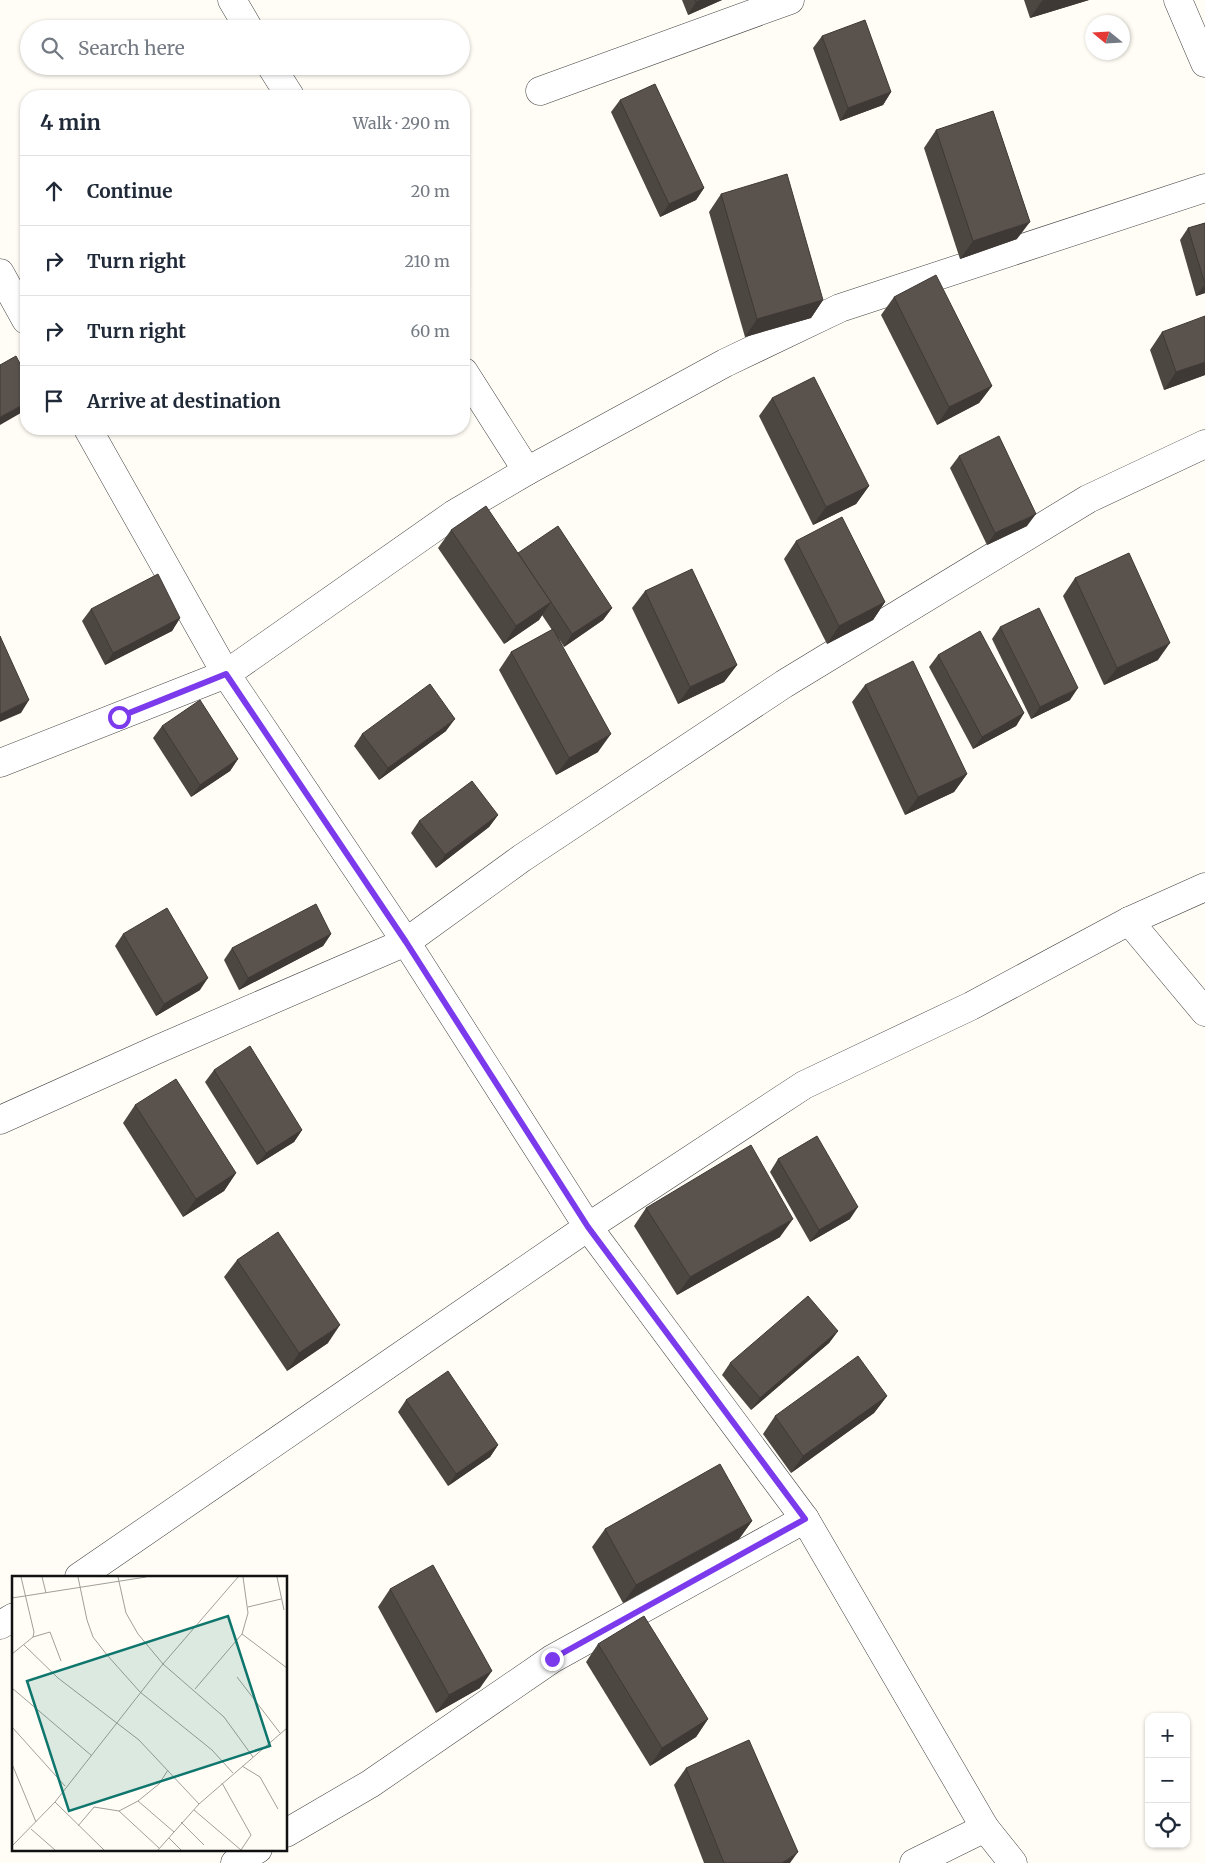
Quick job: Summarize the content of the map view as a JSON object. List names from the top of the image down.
{
  "north": "left",
  "page": {
    "search": "Search here",
    "heading": ["4 min", "Walk · 290 m"],
    "list": [
      ["Continue", "20 m"],
      ["Turn right", "210 m"],
      ["Turn right", "60 m"],
      "Arrive at destination"
    ],
    "map_buttons": ["+", "−"]
  }
}
